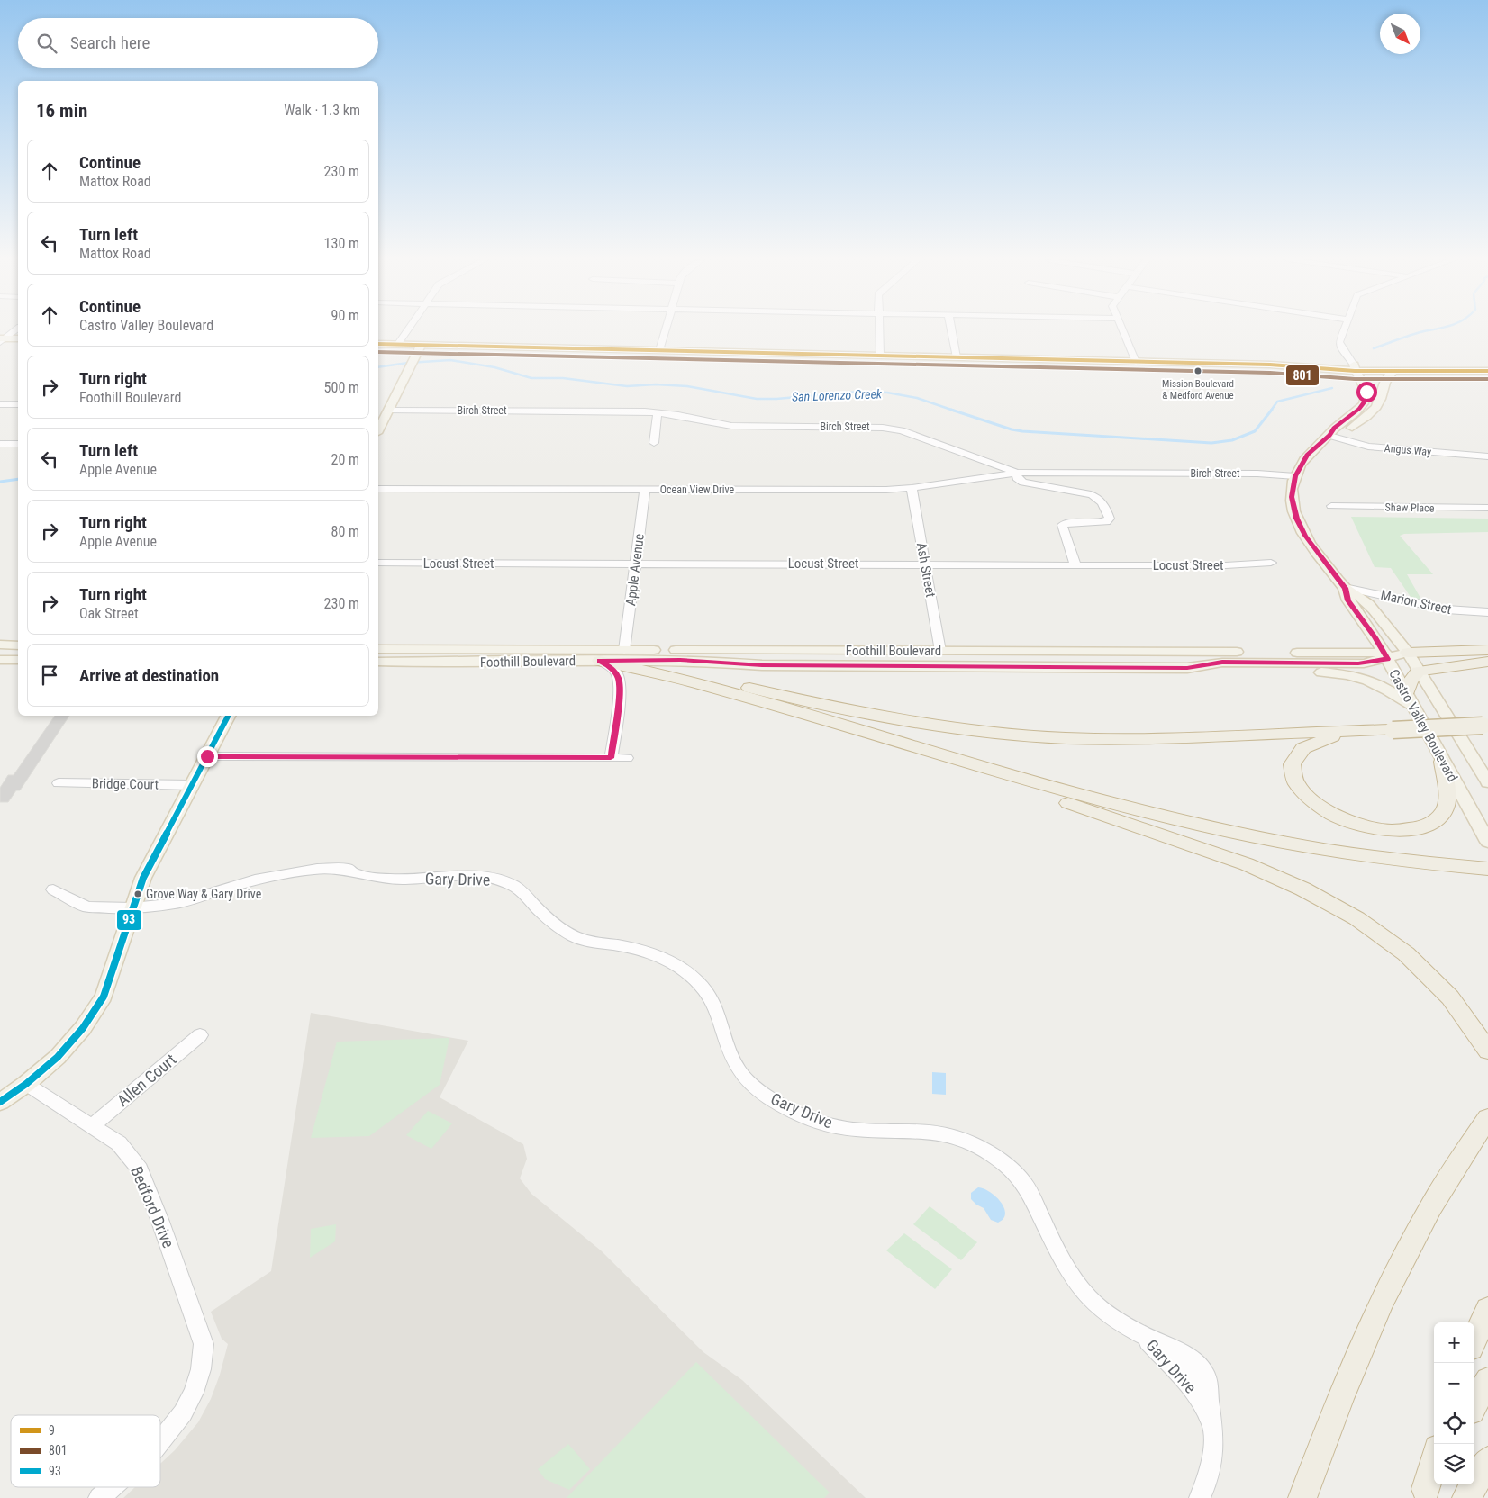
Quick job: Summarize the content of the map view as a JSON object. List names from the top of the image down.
{
  "streets": {
    "main road": ["Foothill Boulevard", "Castro Valley Boulevard"],
    "street": [
      "Birch Street",
      "Angus Way",
      "Ocean View Drive",
      "Shaw Place",
      "Locust Street",
      "Apple Avenue",
      "Ash Street",
      "Marion Street",
      "Bridge Court",
      "Gary Drive",
      "Allen Court",
      "Bedford Drive"
    ]
  },
  "crossings": [
    ["Birch Street", "Ocean View Drive"],
    ["Ocean View Drive", "Apple Avenue"],
    ["Ocean View Drive", "Ash Street"],
    ["Locust Street", "Apple Avenue"],
    ["Locust Street", "Ash Street"],
    ["Apple Avenue", "Foothill Boulevard"],
    ["Ash Street", "Foothill Boulevard"],
    ["Marion Street", "Castro Valley Boulevard"],
    ["Foothill Boulevard", "Castro Valley Boulevard"],
    ["Allen Court", "Bedford Drive"]
  ],
  "water": ["San Lorenzo Creek"],
  "places": ["Mission Boulevard & Medford Avenue", "Grove Way & Gary Drive"],
  "lines": ["transit line 9", "transit line 801", "transit line 93"],
  "legend": ["9", "801", "93"],
  "north": "bottom right",
  "page": {
    "search": "Search here",
    "heading": ["16 min", "Walk · 1.3 km"],
    "list": [
      ["Continue", "Mattox Road", "230 m"],
      ["Turn left", "Mattox Road", "130 m"],
      ["Continue", "Castro Valley Boulevard", "90 m"],
      ["Turn right", "Foothill Boulevard", "500 m"],
      ["Turn left", "Apple Avenue", "20 m"],
      ["Turn right", "Apple Avenue", "80 m"],
      ["Turn right", "Oak Street", "230 m"],
      "Arrive at destination"
    ],
    "map_buttons": ["+", "−"]
  }
}
